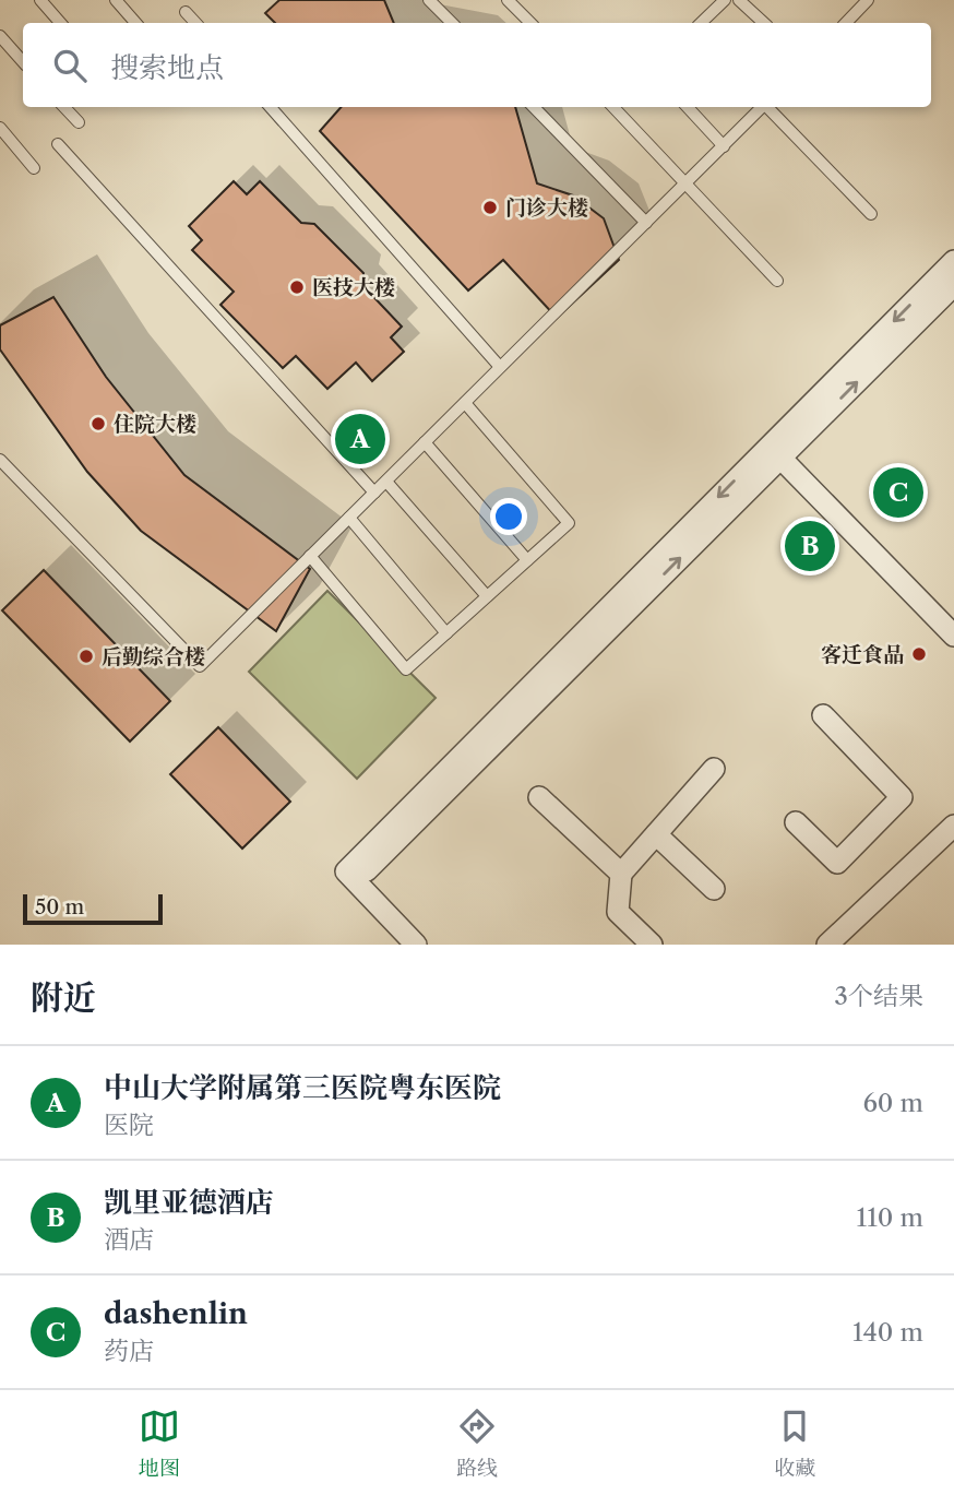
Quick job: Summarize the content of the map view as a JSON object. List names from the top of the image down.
{
  "places": [
    "门诊大楼",
    "医技大楼",
    "住院大楼",
    "客迁食品",
    "后勤综合楼"
  ],
  "scale_bar": "50 m",
  "page": {
    "search": "搜索地点",
    "pins": ["A", "C", "B"],
    "scale": "50 m",
    "heading": ["附近", "3个结果"],
    "list": [
      {
        "mark": "A",
        "name": "中山大学附属第三医院粤东医院",
        "note": "医院",
        "value": "60 m"
      },
      {
        "mark": "B",
        "name": "凯里亚德酒店",
        "note": "酒店",
        "value": "110 m"
      },
      {
        "mark": "C",
        "name": "dashenlin",
        "note": "药店",
        "value": "140 m"
      }
    ],
    "nav": ["地图", "路线", "收藏"]
  }
}
